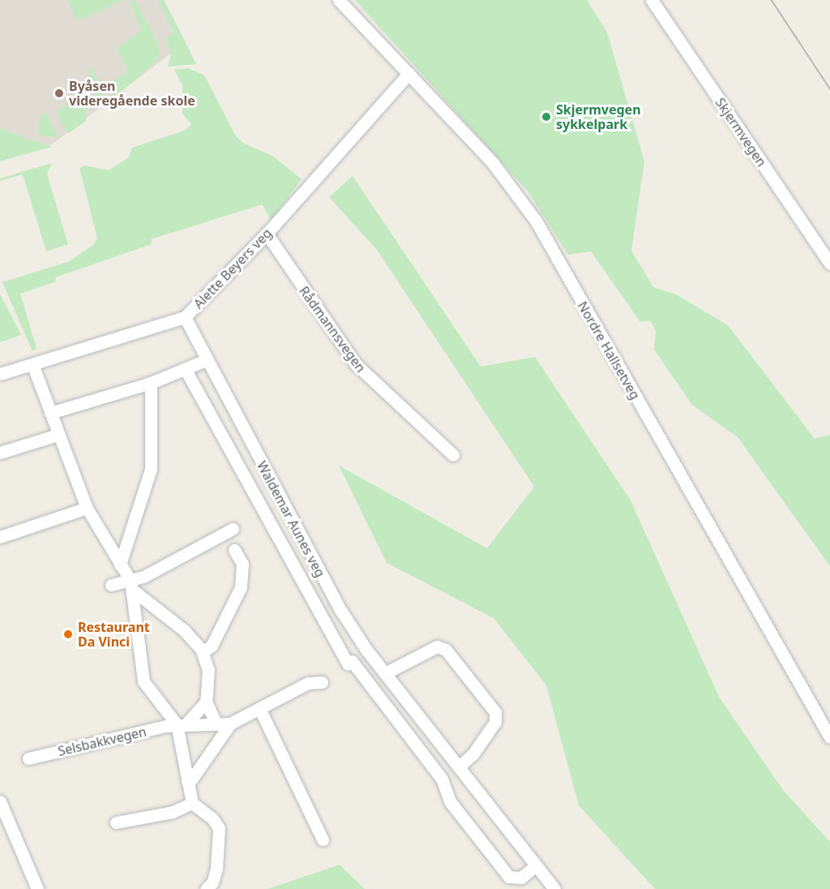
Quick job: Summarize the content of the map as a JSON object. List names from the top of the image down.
{
  "streets": {
    "street": [
      "Skjermvegen",
      "Alette Beyers veg",
      "Rådmannsvegen",
      "Nordre Hallsetveg",
      "Waldemar Aunes veg",
      "Selsbakkvegen"
    ]
  },
  "crossings": [
    ["Alette Beyers veg", "Rådmannsvegen"],
    ["Alette Beyers veg", "Nordre Hallsetveg"],
    ["Alette Beyers veg", "Waldemar Aunes veg"]
  ],
  "places": ["Byåsen videregående skole", "Skjermvegen sykkelpark", "Restaurant Da Vinci"]
}
